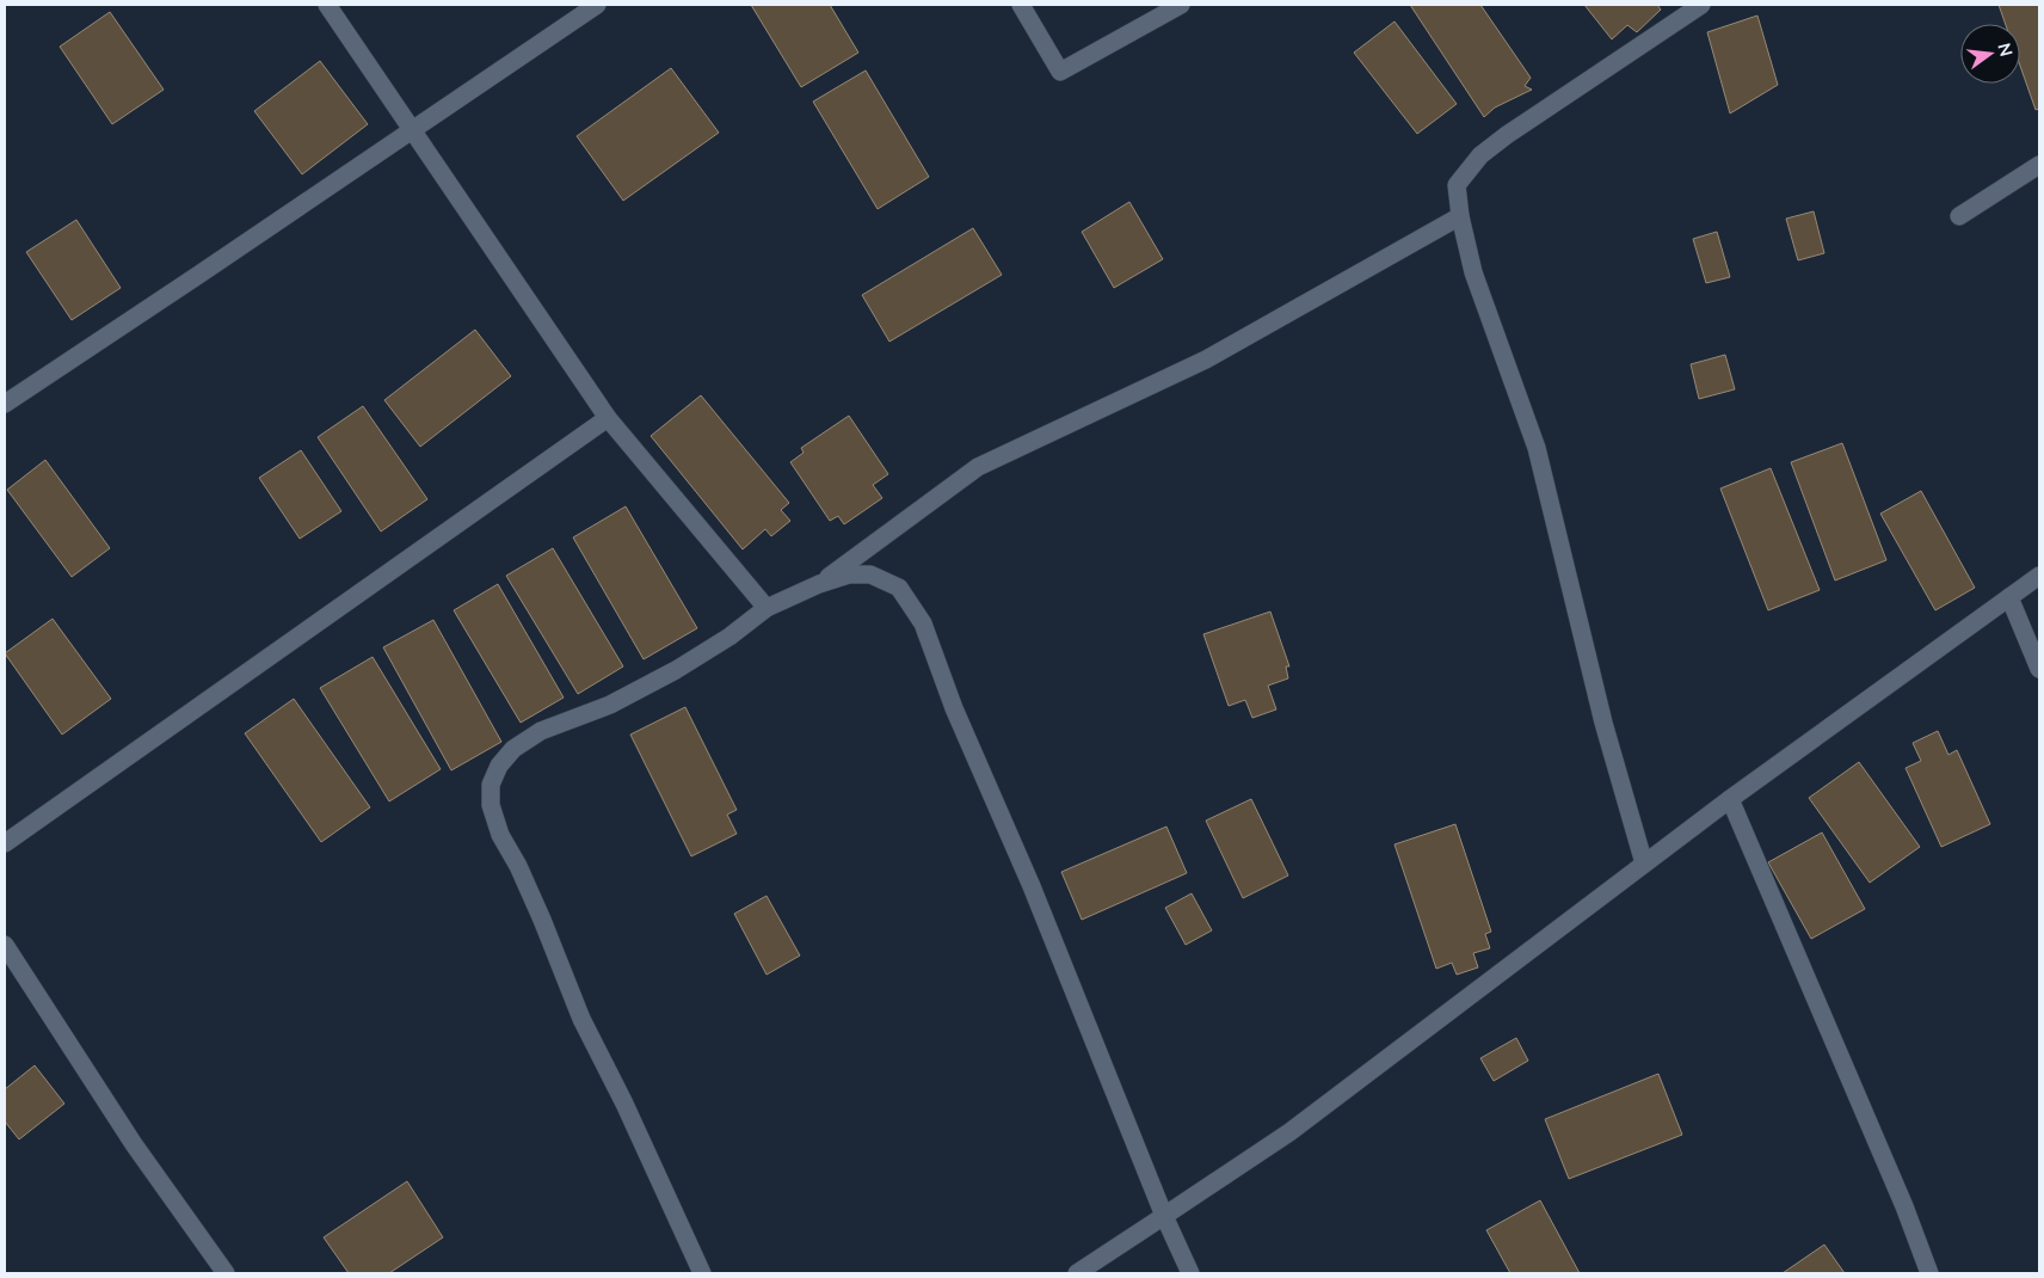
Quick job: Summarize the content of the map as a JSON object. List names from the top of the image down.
{
  "north": "right"
}
